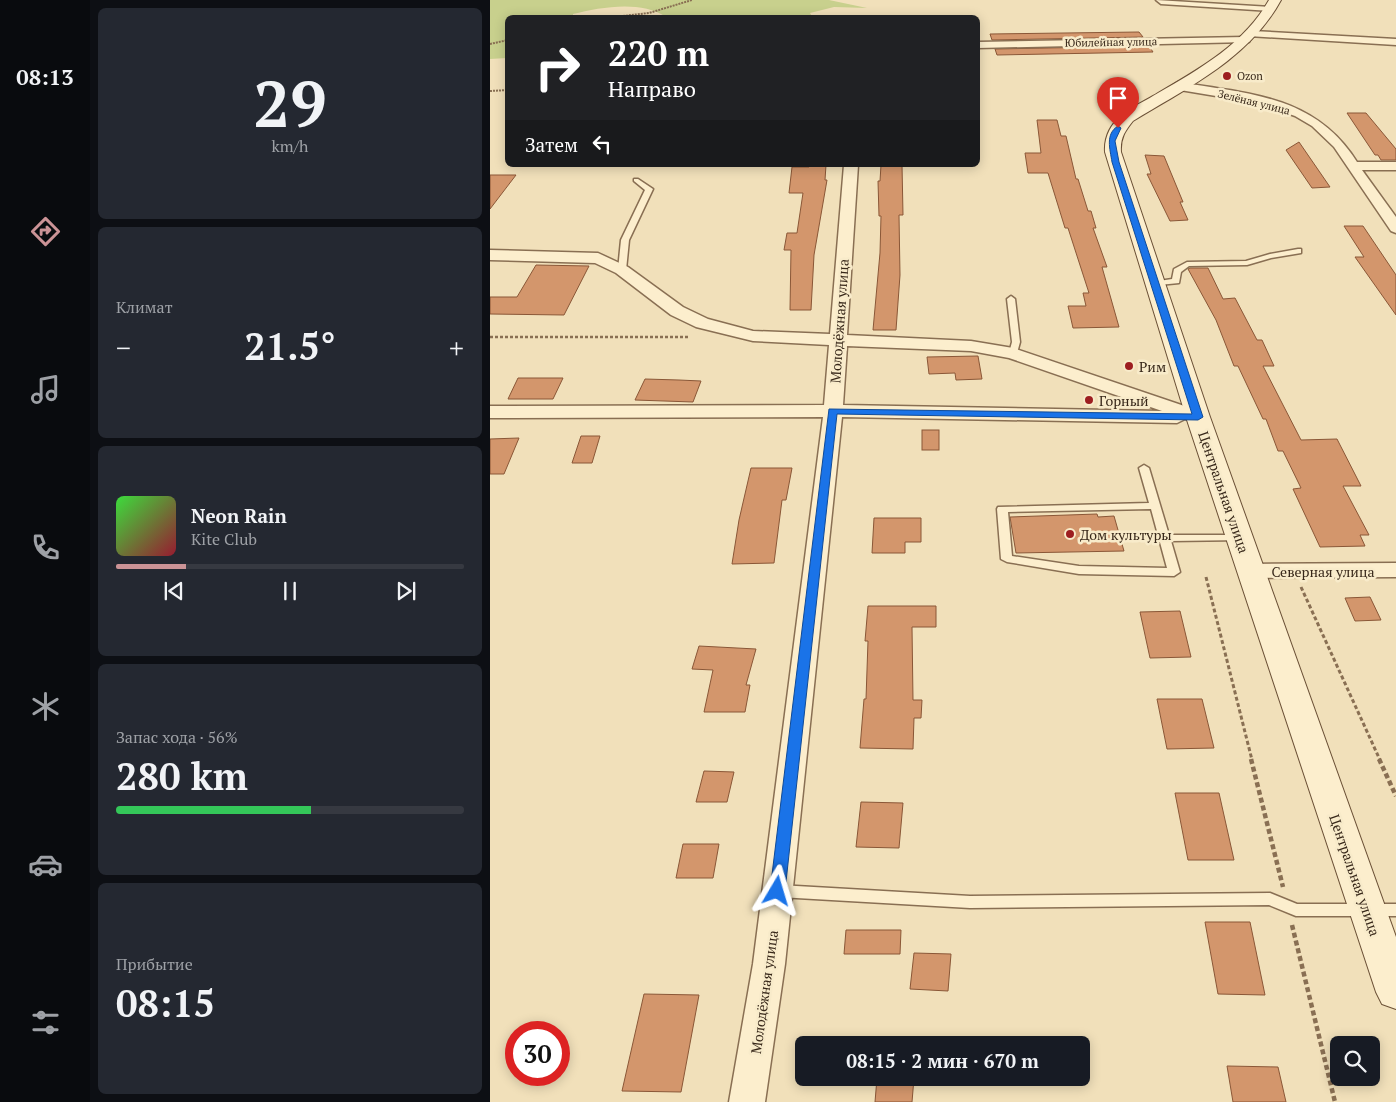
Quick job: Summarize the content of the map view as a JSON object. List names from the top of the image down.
{
  "streets": {
    "street": [
      "Юбилейная улица",
      "Зелёная улица",
      "Молодёжная улица",
      "Центральная улица",
      "Северная улица"
    ]
  },
  "crossings": [
    ["Юбилейная улица", "Центральная улица"],
    ["Зелёная улица", "Центральная улица"],
    ["Центральная улица", "Северная улица"]
  ],
  "places": [
    "Ozon",
    "Рим",
    "Горный",
    "Дом культуры"
  ],
  "page": {
    "tabs": "08:13",
    "tile": [
      ["29", "km/h"],
      "Климат",
      ["Запас хода · 56%", "280 km"],
      ["Прибытие", "08:15"]
    ],
    "turn": ["220 m", "Направо"],
    "then": "Затем",
    "heat": ["−", "21.5°", "+"],
    "song": ["Neon Rain", "Kite Club"],
    "limit": "30",
    "trip": "08:15 · 2 мин · 670 m"
  }
}
